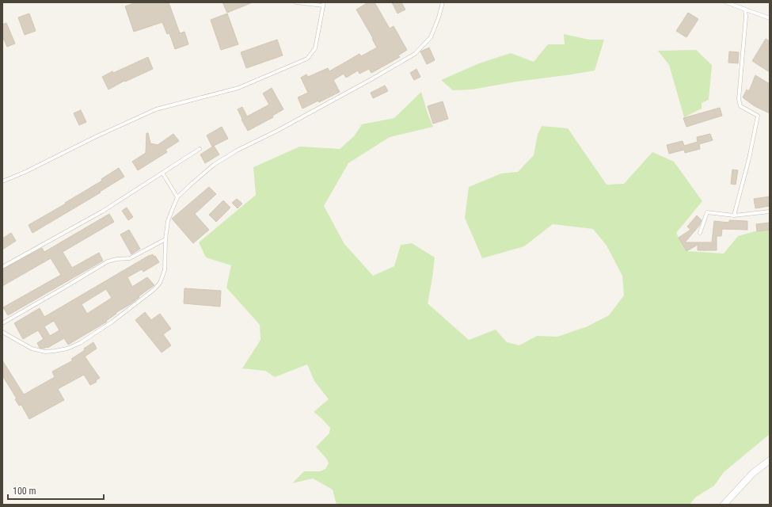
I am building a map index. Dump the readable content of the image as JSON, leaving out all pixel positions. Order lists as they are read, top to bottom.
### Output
{
  "scale_bar": "100 m"
}
